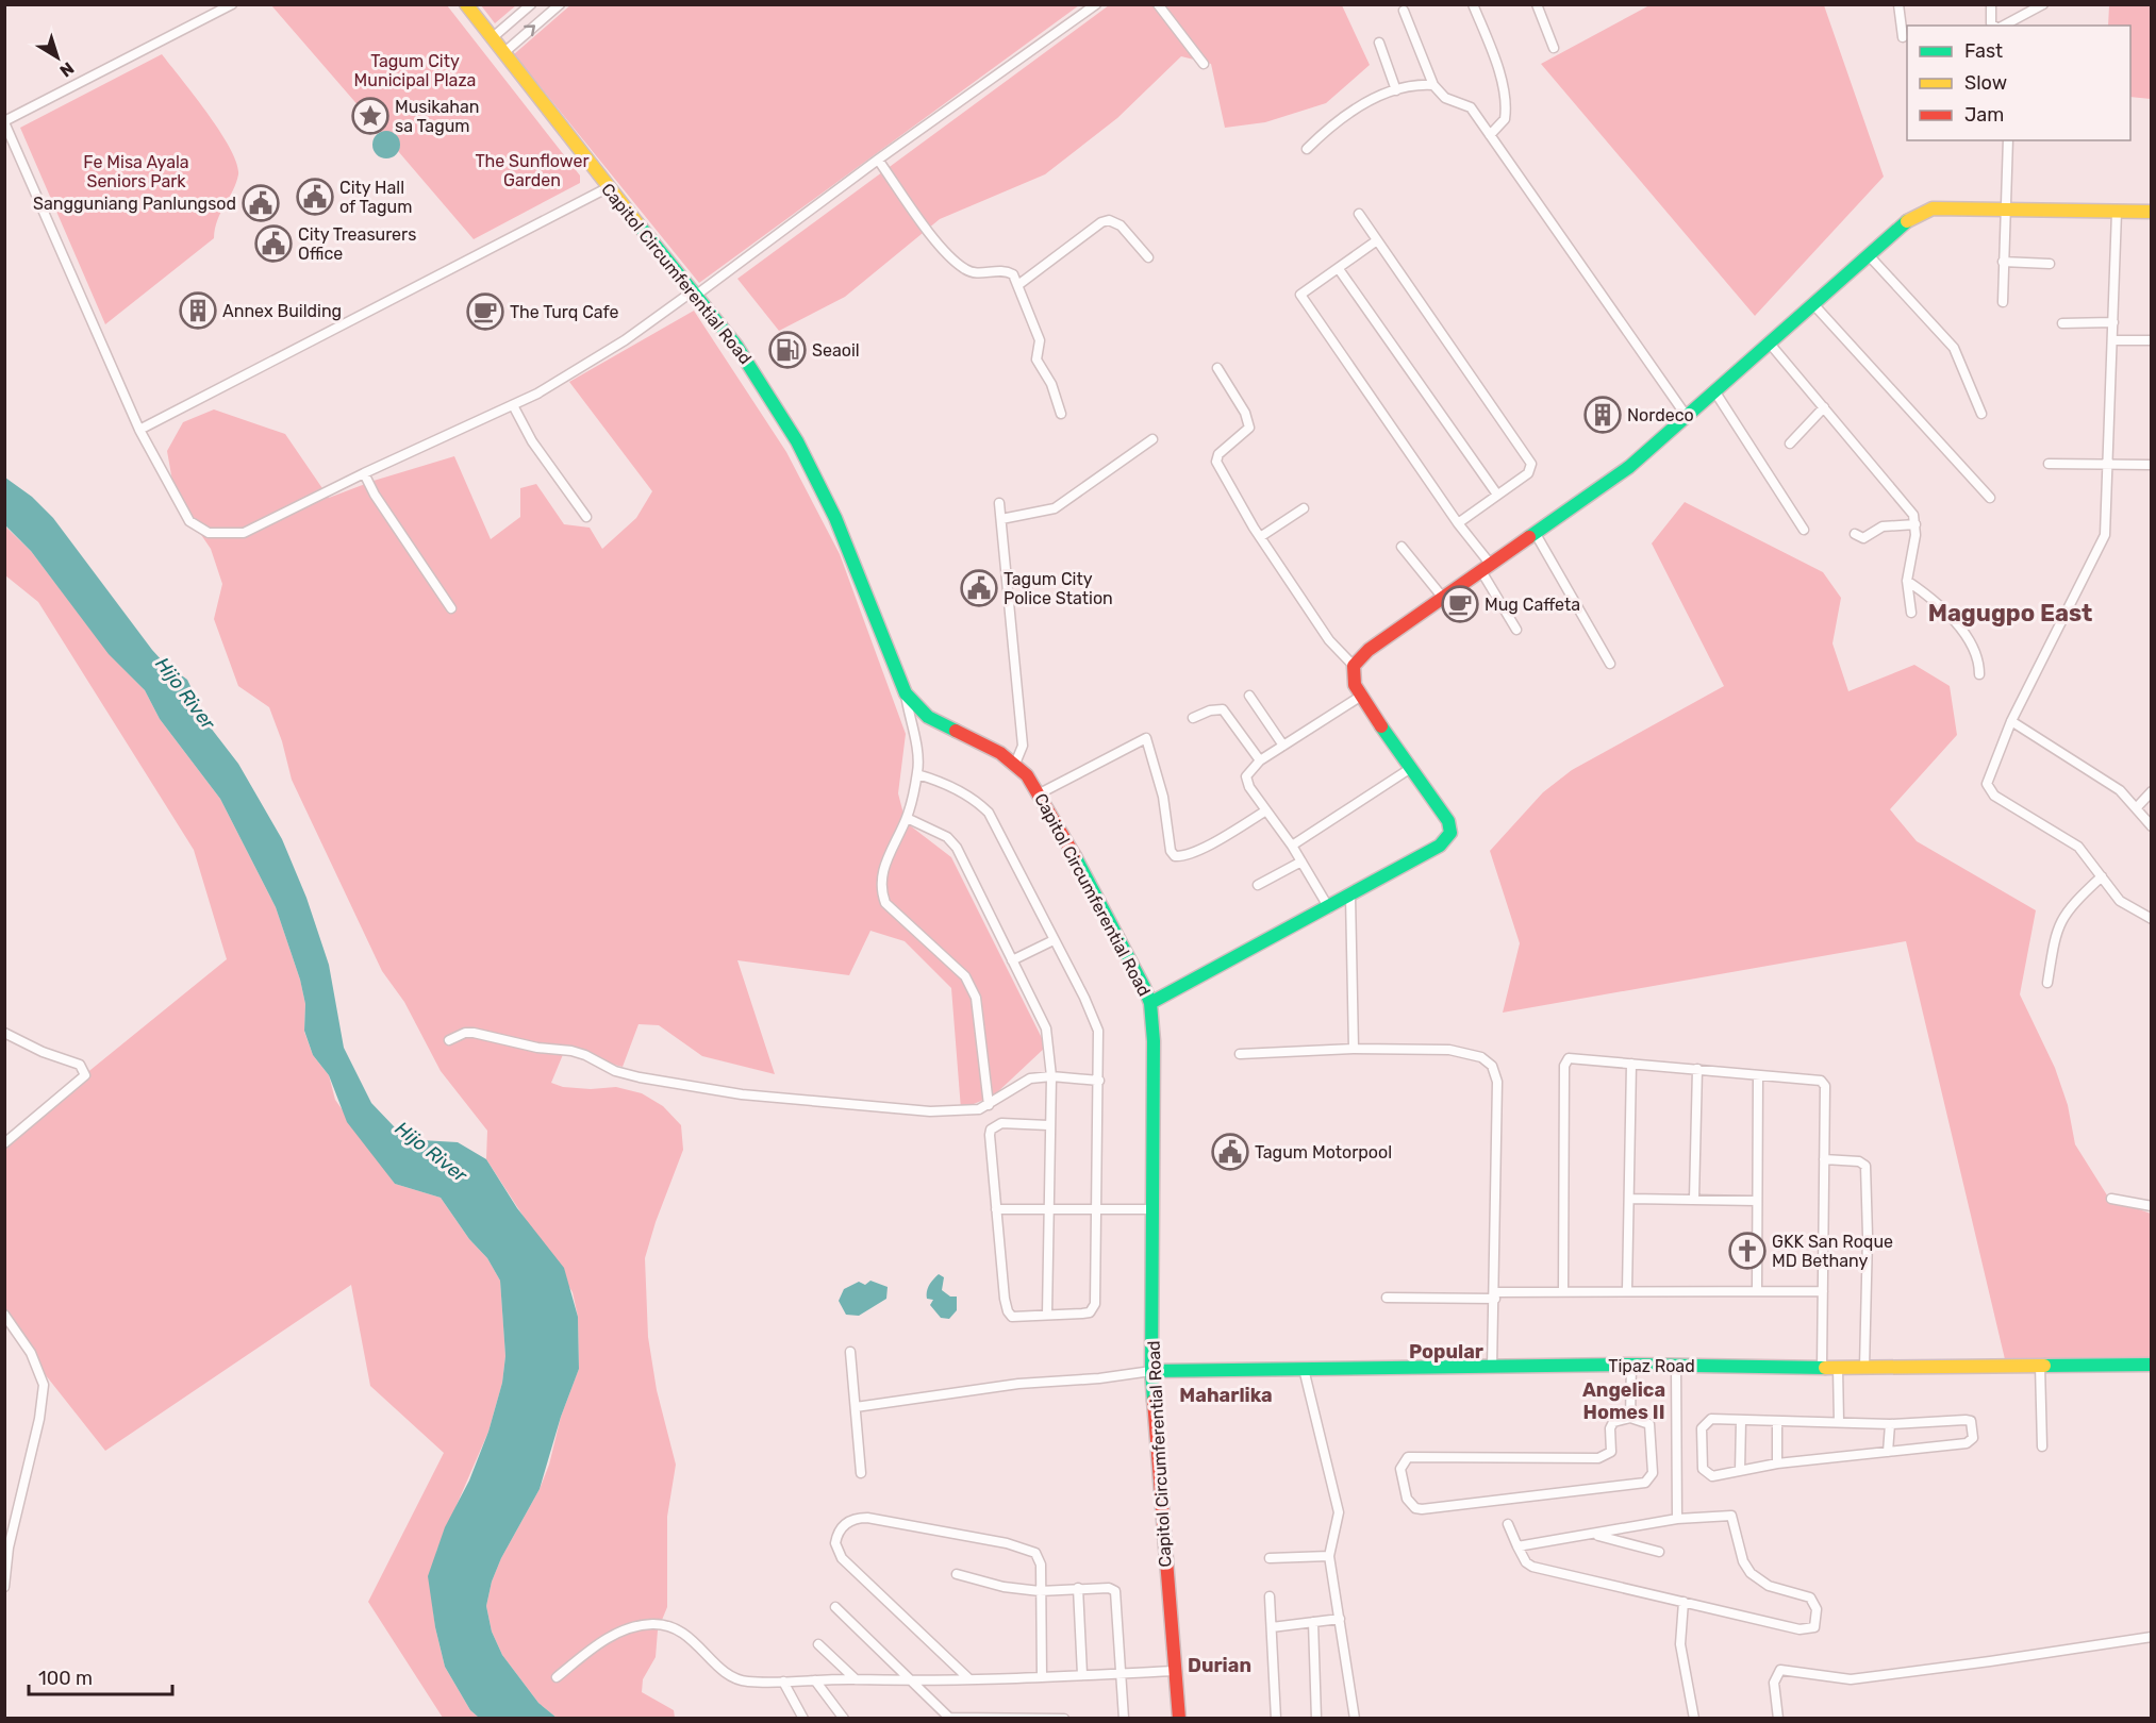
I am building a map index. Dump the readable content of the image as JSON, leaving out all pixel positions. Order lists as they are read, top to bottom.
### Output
{
  "streets": {
    "street": ["Capitol Circumferential Road", "Tipaz Road"]
  },
  "crossings": [
    ["Capitol Circumferential Road", "Tipaz Road"]
  ],
  "districts": [
    "Magugpo East",
    "Popular",
    "Angelica Homes II",
    "Maharlika",
    "Durian"
  ],
  "water": ["Hijo River"],
  "parks": ["Tagum City Municipal Plaza", "The Sunflower Garden", "Fe Misa Ayala Seniors Park"],
  "places": {
    "place": ["Musikahan sa Tagum"],
    "public building": [
      "City Hall of Tagum",
      "Sangguniang Panlungsod",
      "City Treasurers Office",
      "Tagum City Police Station",
      "Tagum Motorpool"
    ],
    "building": ["Annex Building", "Nordeco"],
    "cafe": ["The Turq Cafe", "Mug Caffeta"],
    "fuel station": ["Seaoil"],
    "church": ["GKK San Roque MD Bethany"]
  },
  "legend": ["Fast", "Slow", "Jam"],
  "scale_bar": "100 m",
  "north": "bottom right"
}
